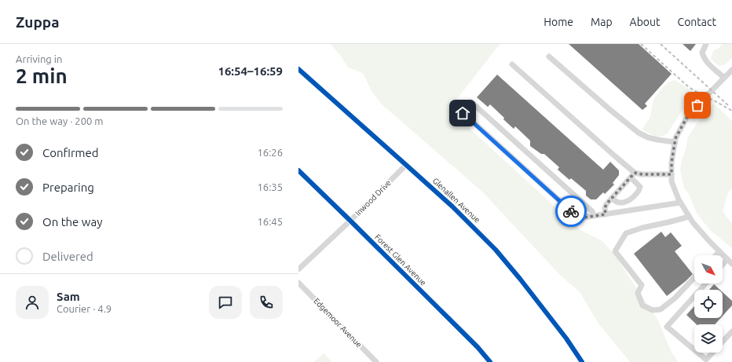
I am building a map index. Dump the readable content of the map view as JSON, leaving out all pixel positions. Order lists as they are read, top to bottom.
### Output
{
  "streets": {
    "street": [
      "Inwood Drive",
      "Glenallen Avenue",
      "Forest Glen Avenue",
      "Edgemoor Avenue"
    ]
  },
  "crossings": [
    ["Inwood Drive", "Glenallen Avenue"],
    ["Inwood Drive", "Forest Glen Avenue"]
  ],
  "north": "bottom right",
  "page": {
    "header": "Zuppa",
    "nav": [
      "Home",
      "Map",
      "About",
      "Contact"
    ],
    "heading": ["2 min", "Arriving in", "16:54–16:59"],
    "panel": ["Sam", "Courier · 4.9"],
    "bar": "On the way · 200 m",
    "list": [
      ["Confirmed", "16:26"],
      ["Preparing", "16:35"],
      ["On the way", "16:45"],
      "Delivered"
    ]
  }
}
